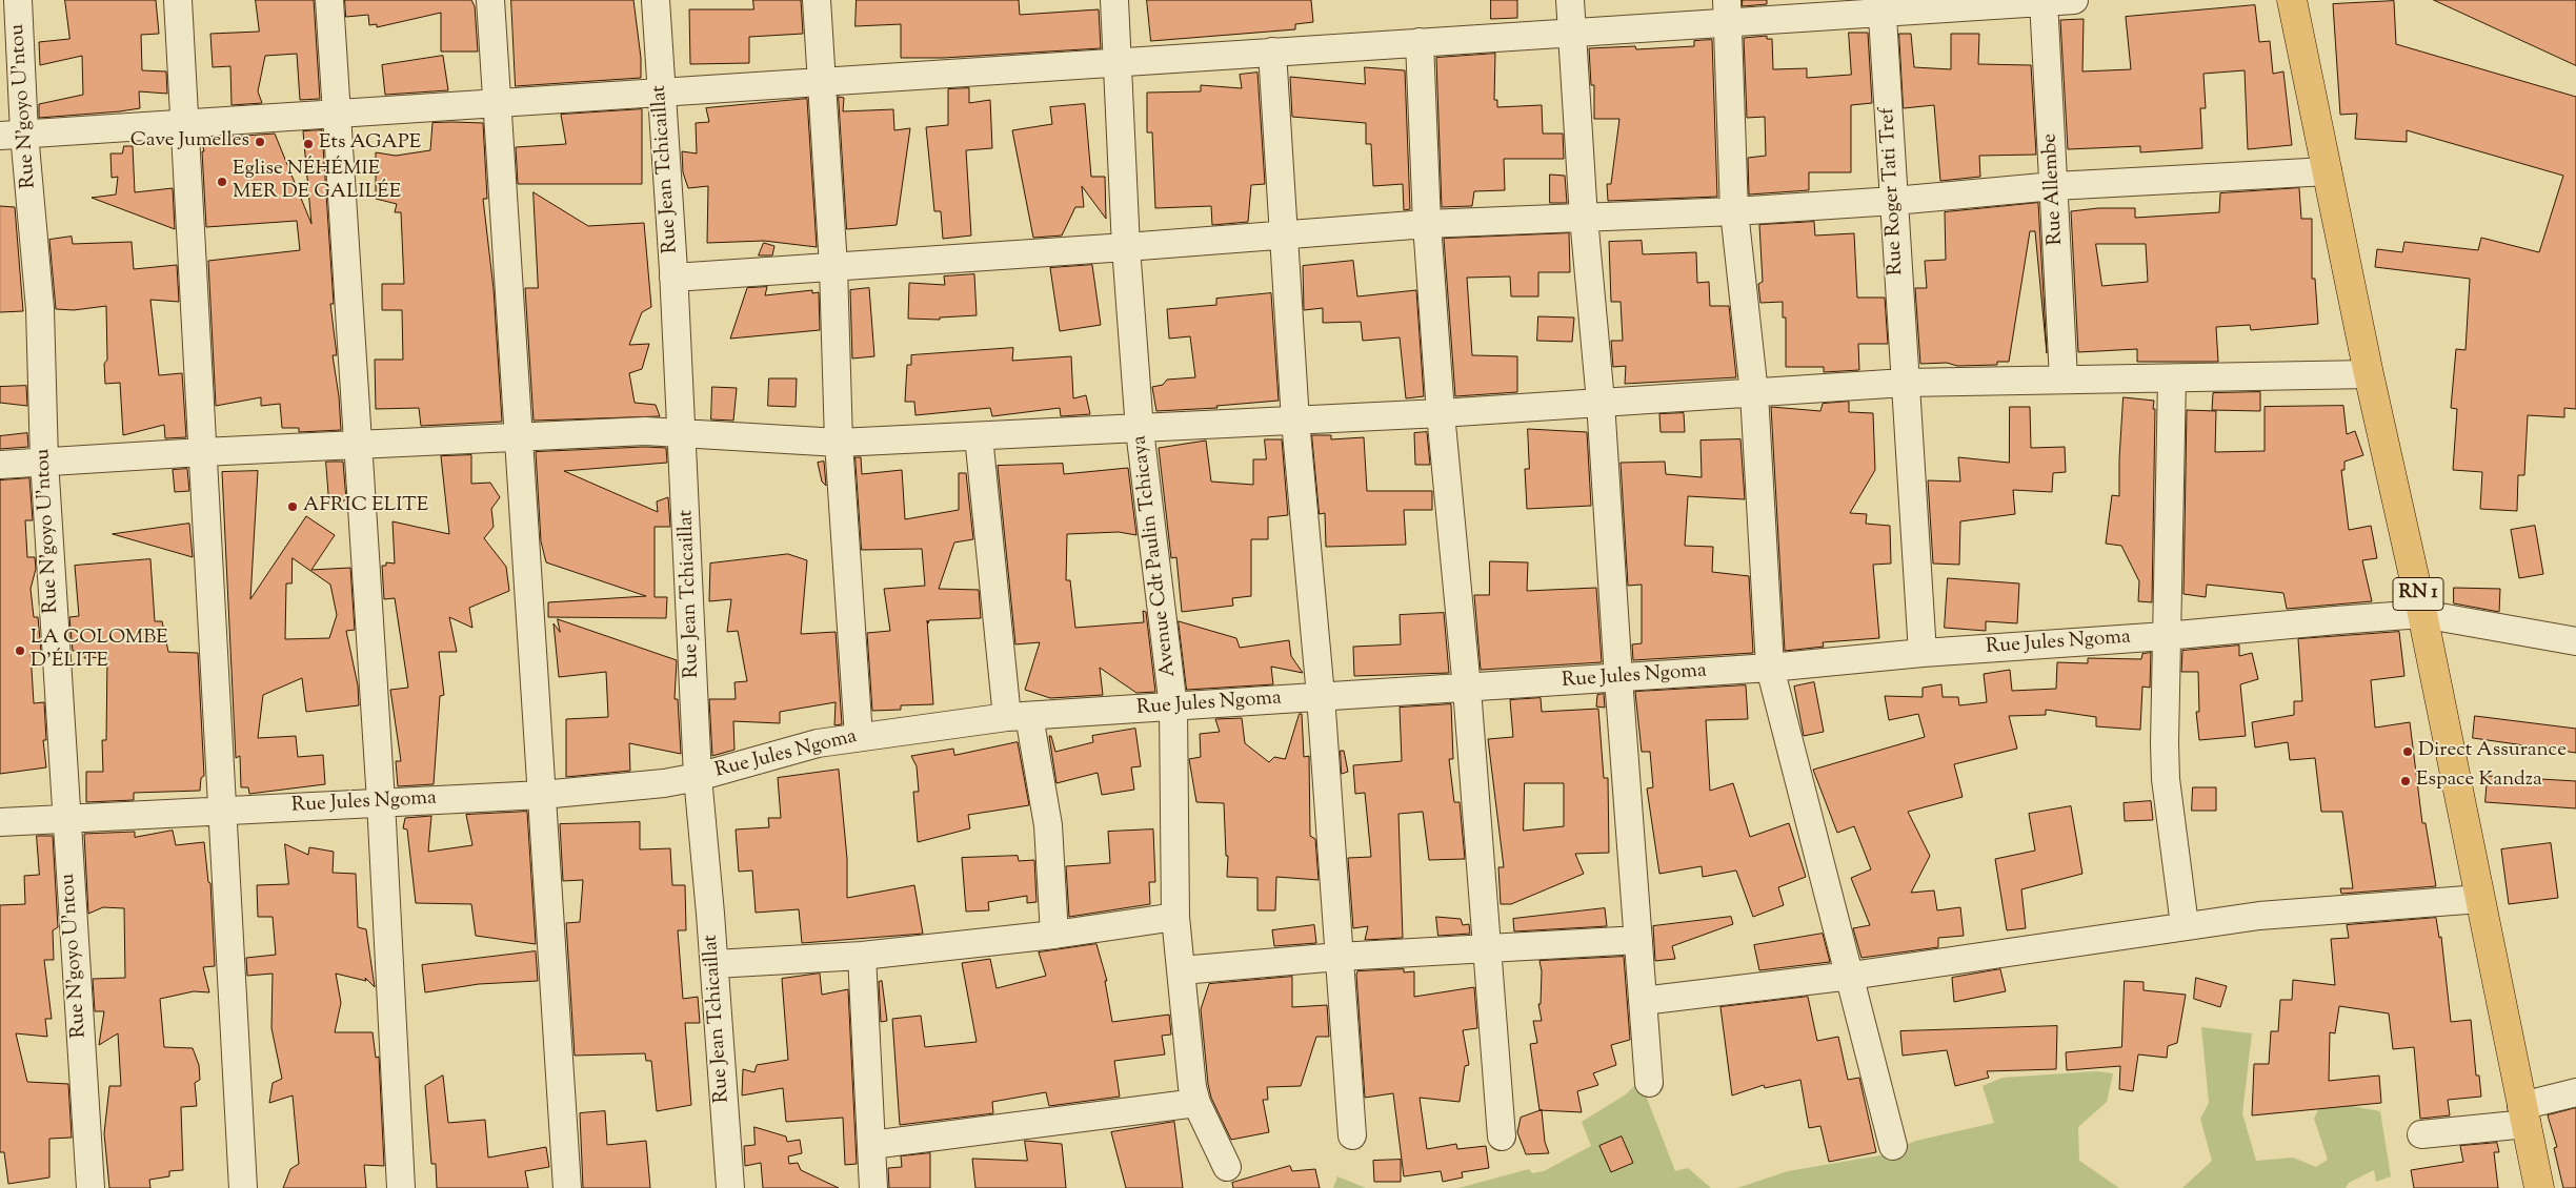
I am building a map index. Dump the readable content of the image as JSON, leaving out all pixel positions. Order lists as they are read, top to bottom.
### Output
{
  "streets": {
    "highway": ["RN 1"],
    "street": [
      "Rue N'goyo U'ntou",
      "Rue Jean Tchicaillat",
      "Rue Allembe",
      "Rue Roger Tati Tref",
      "Avenue Cdt Paulin Tchicaya",
      "Rue Jules Ngoma"
    ]
  },
  "crossings": [
    ["Rue N'goyo U'ntou", "Rue Jules Ngoma"],
    ["Rue Jean Tchicaillat", "Rue Jules Ngoma"],
    ["Rue Roger Tati Tref", "Rue Jules Ngoma"],
    ["Avenue Cdt Paulin Tchicaya", "Rue Jules Ngoma"],
    ["RN 1", "Rue Jules Ngoma"]
  ],
  "places": [
    "Cave Jumelles",
    "Ets AGAPE",
    "Eglise NÉHÉMIE MER DE GALILÉE",
    "AFRIC ELITE",
    "LA COLOMBE D'ÉLITE",
    "Direct Assurance",
    "Espace Kandza"
  ]
}
